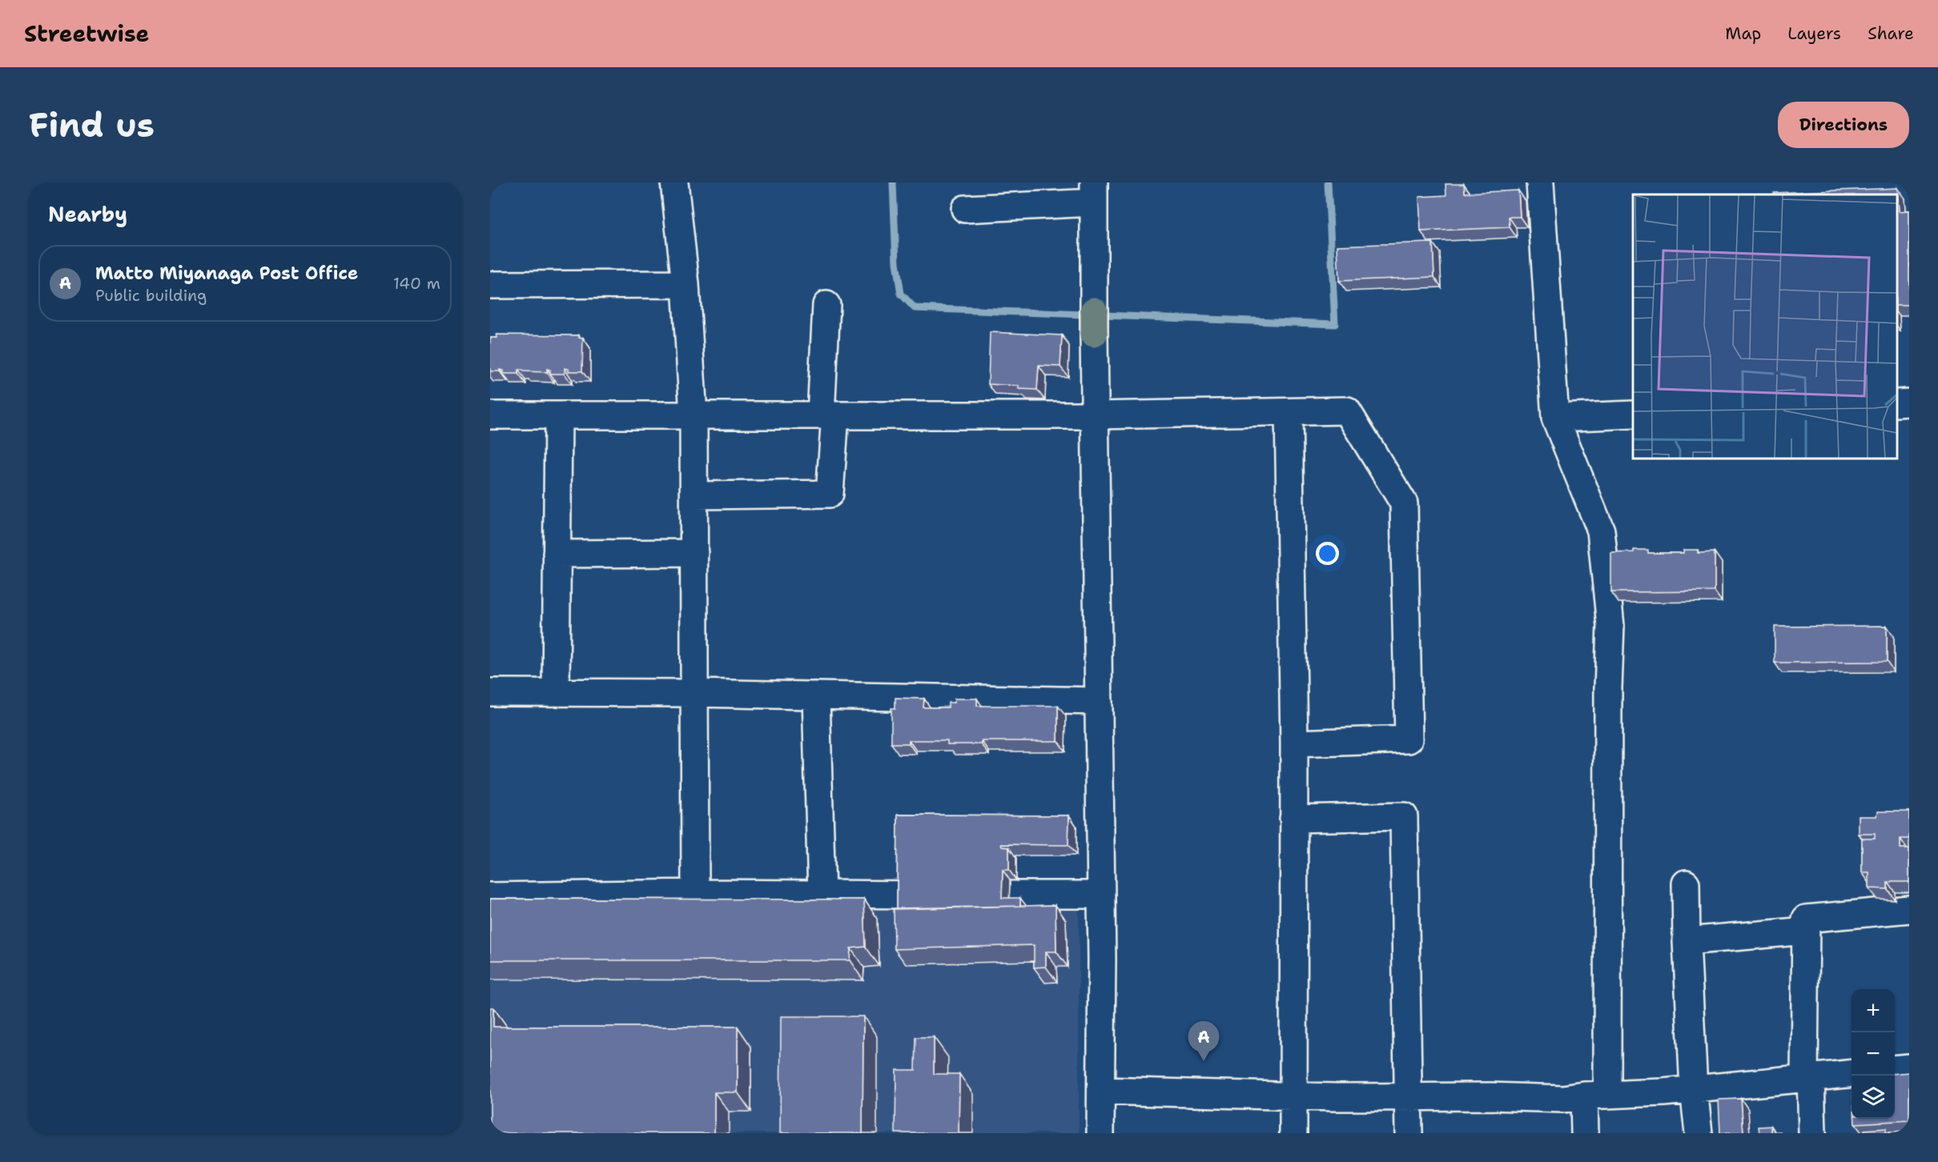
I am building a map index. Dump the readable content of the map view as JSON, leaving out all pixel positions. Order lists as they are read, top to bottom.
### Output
{
  "page": {
    "header": "Streetwise",
    "nav": ["Map", "Layers", "Share"],
    "buttons": "Directions",
    "title": "Find us",
    "heading": "Nearby",
    "list": [
      {
        "mark": "A",
        "name": "Matto Miyanaga Post Office",
        "note": "Public building",
        "value": "140 m"
      }
    ],
    "map_buttons": ["+", "−"],
    "pins": "A"
  }
}
